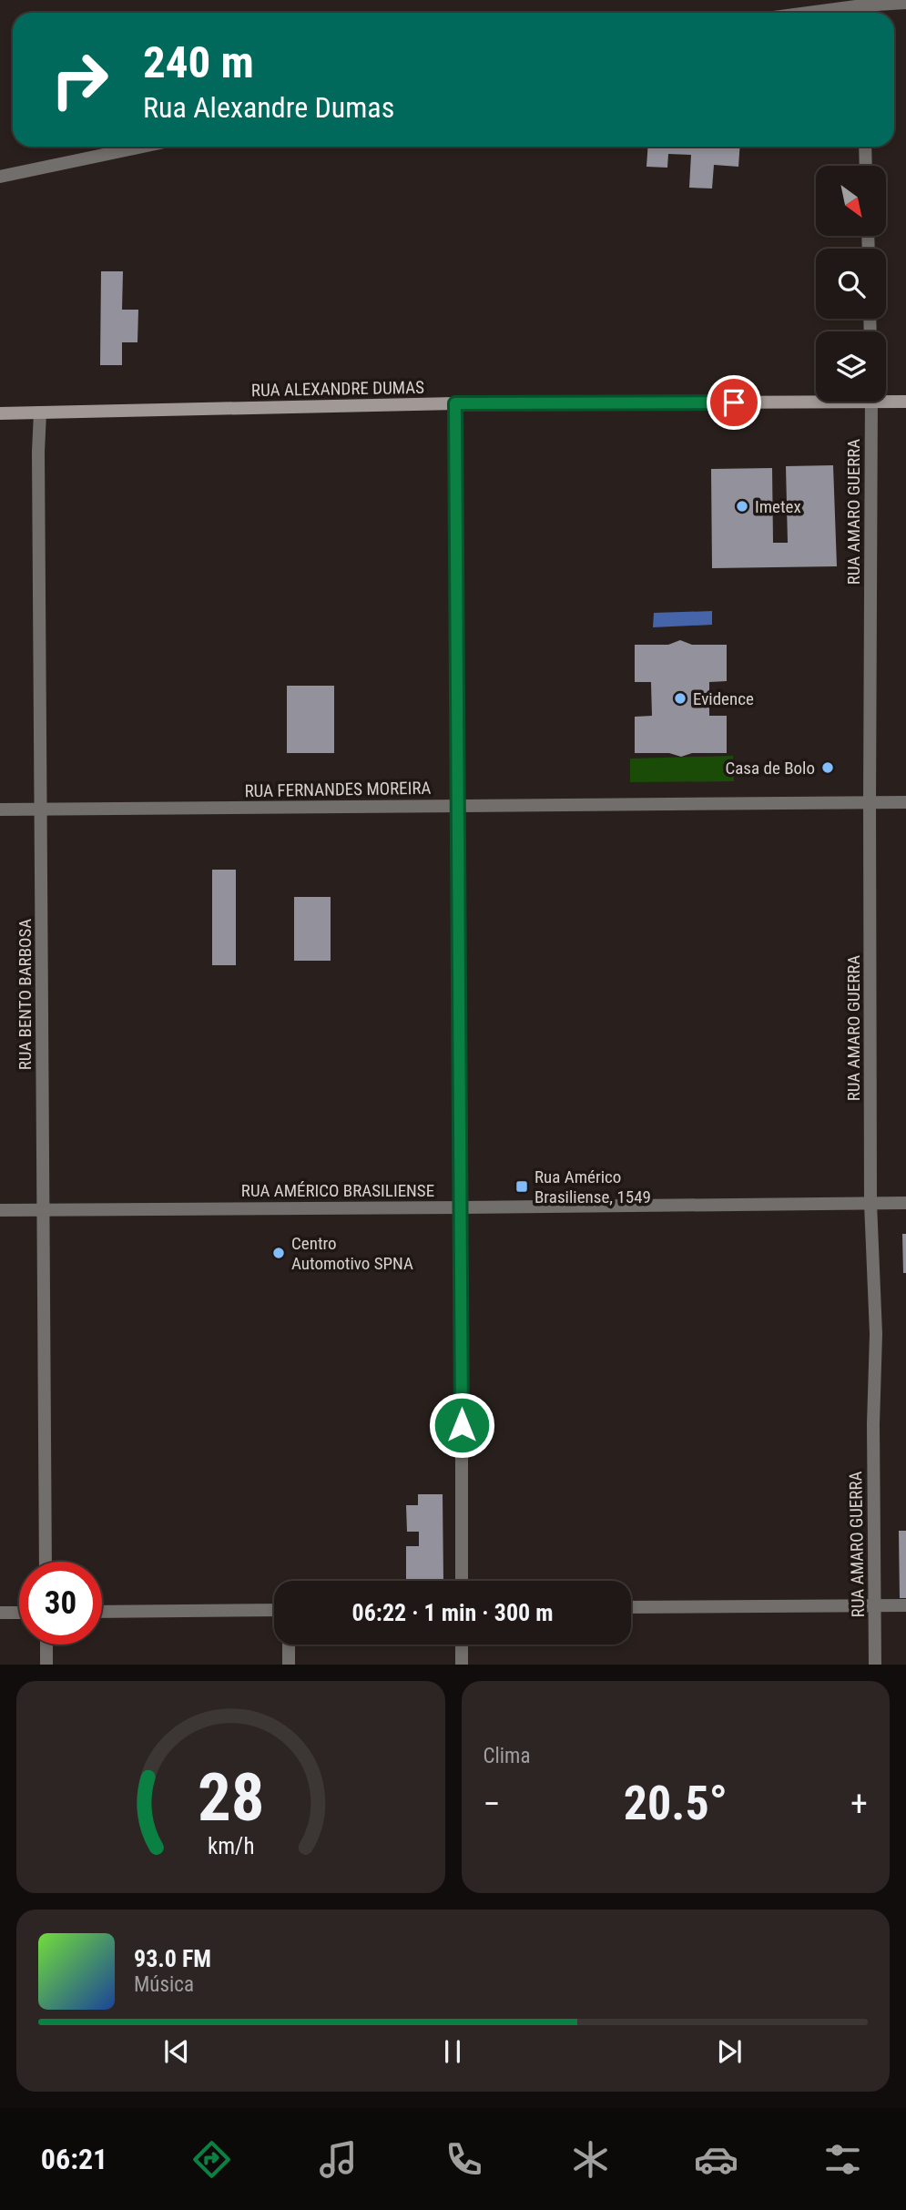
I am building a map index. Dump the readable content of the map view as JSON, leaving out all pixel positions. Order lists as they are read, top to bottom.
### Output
{
  "streets": {
    "street": [
      "RUA ALEXANDRE DUMAS",
      "RUA AMARO GUERRA",
      "RUA FERNANDES MOREIRA",
      "RUA BENTO BARBOSA",
      "RUA AMÉRICO BRASILIENSE"
    ]
  },
  "crossings": [
    ["RUA ALEXANDRE DUMAS", "RUA BENTO BARBOSA"],
    ["RUA AMARO GUERRA", "RUA FERNANDES MOREIRA"],
    ["RUA AMARO GUERRA", "RUA AMÉRICO BRASILIENSE"],
    ["RUA FERNANDES MOREIRA", "RUA BENTO BARBOSA"],
    ["RUA BENTO BARBOSA", "RUA AMÉRICO BRASILIENSE"]
  ],
  "places": {
    "other": [
      "Imetex",
      "Evidence",
      "Casa de Bolo",
      "Centro Automotivo SPNA"
    ],
    "transit": ["Rua Américo Brasiliense, 1549"]
  },
  "north": "bottom right",
  "page": {
    "turn": ["240 m", "Rua Alexandre Dumas"],
    "limit": "30",
    "trip": "06:22 · 1 min · 300 m",
    "tile": "Clima",
    "heat": ["−", "20.5°", "+"],
    "song": ["93.0 FM", "Música"],
    "tabs": "06:21",
    "gauge": ["28", "km/h"]
  }
}
